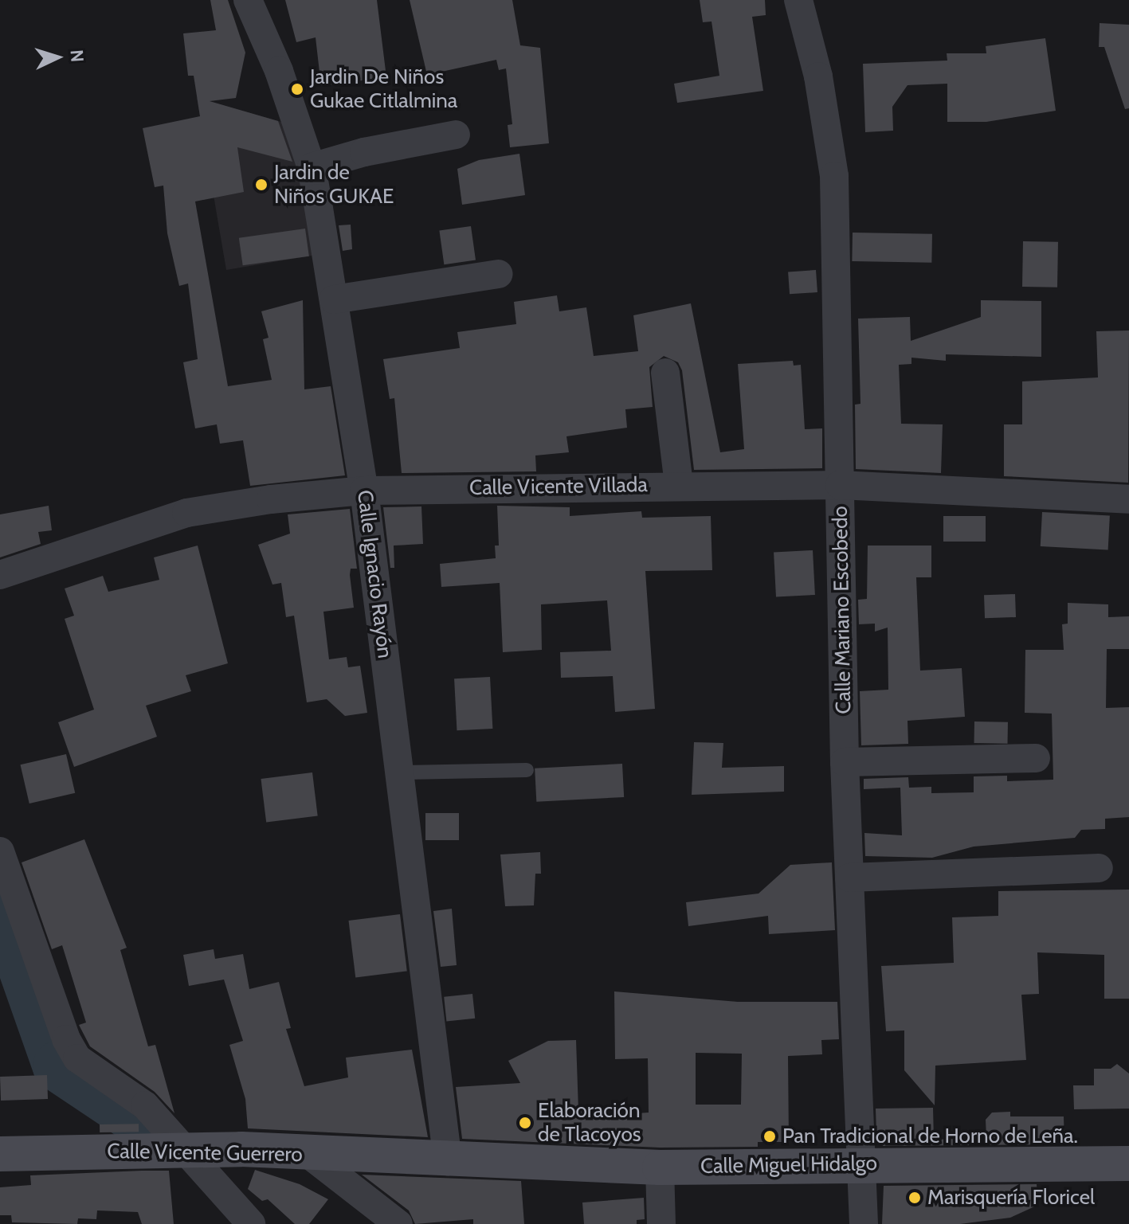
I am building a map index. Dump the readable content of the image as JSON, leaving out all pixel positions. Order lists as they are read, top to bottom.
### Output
{
  "streets": {
    "main road": ["Calle Vicente Guerrero", "Calle Miguel Hidalgo"],
    "street": ["Calle Vicente Villada", "Calle Ignacio Rayón", "Calle Mariano Escobedo"]
  },
  "crossings": [
    ["Calle Vicente Villada", "Calle Ignacio Rayón"],
    ["Calle Vicente Villada", "Calle Mariano Escobedo"],
    ["Calle Ignacio Rayón", "Calle Vicente Guerrero"],
    ["Calle Ignacio Rayón", "Calle Miguel Hidalgo"],
    ["Calle Mariano Escobedo", "Calle Miguel Hidalgo"],
    ["Calle Vicente Guerrero", "Calle Miguel Hidalgo"]
  ],
  "places": [
    "Jardin De Niños Gukae Citlalmina",
    "Jardin de Niños GUKAE",
    "Elaboración de Tlacoyos",
    "Pan Tradicional de Horno de Leña.",
    "Marisquería Floricel"
  ],
  "north": "right"
}
